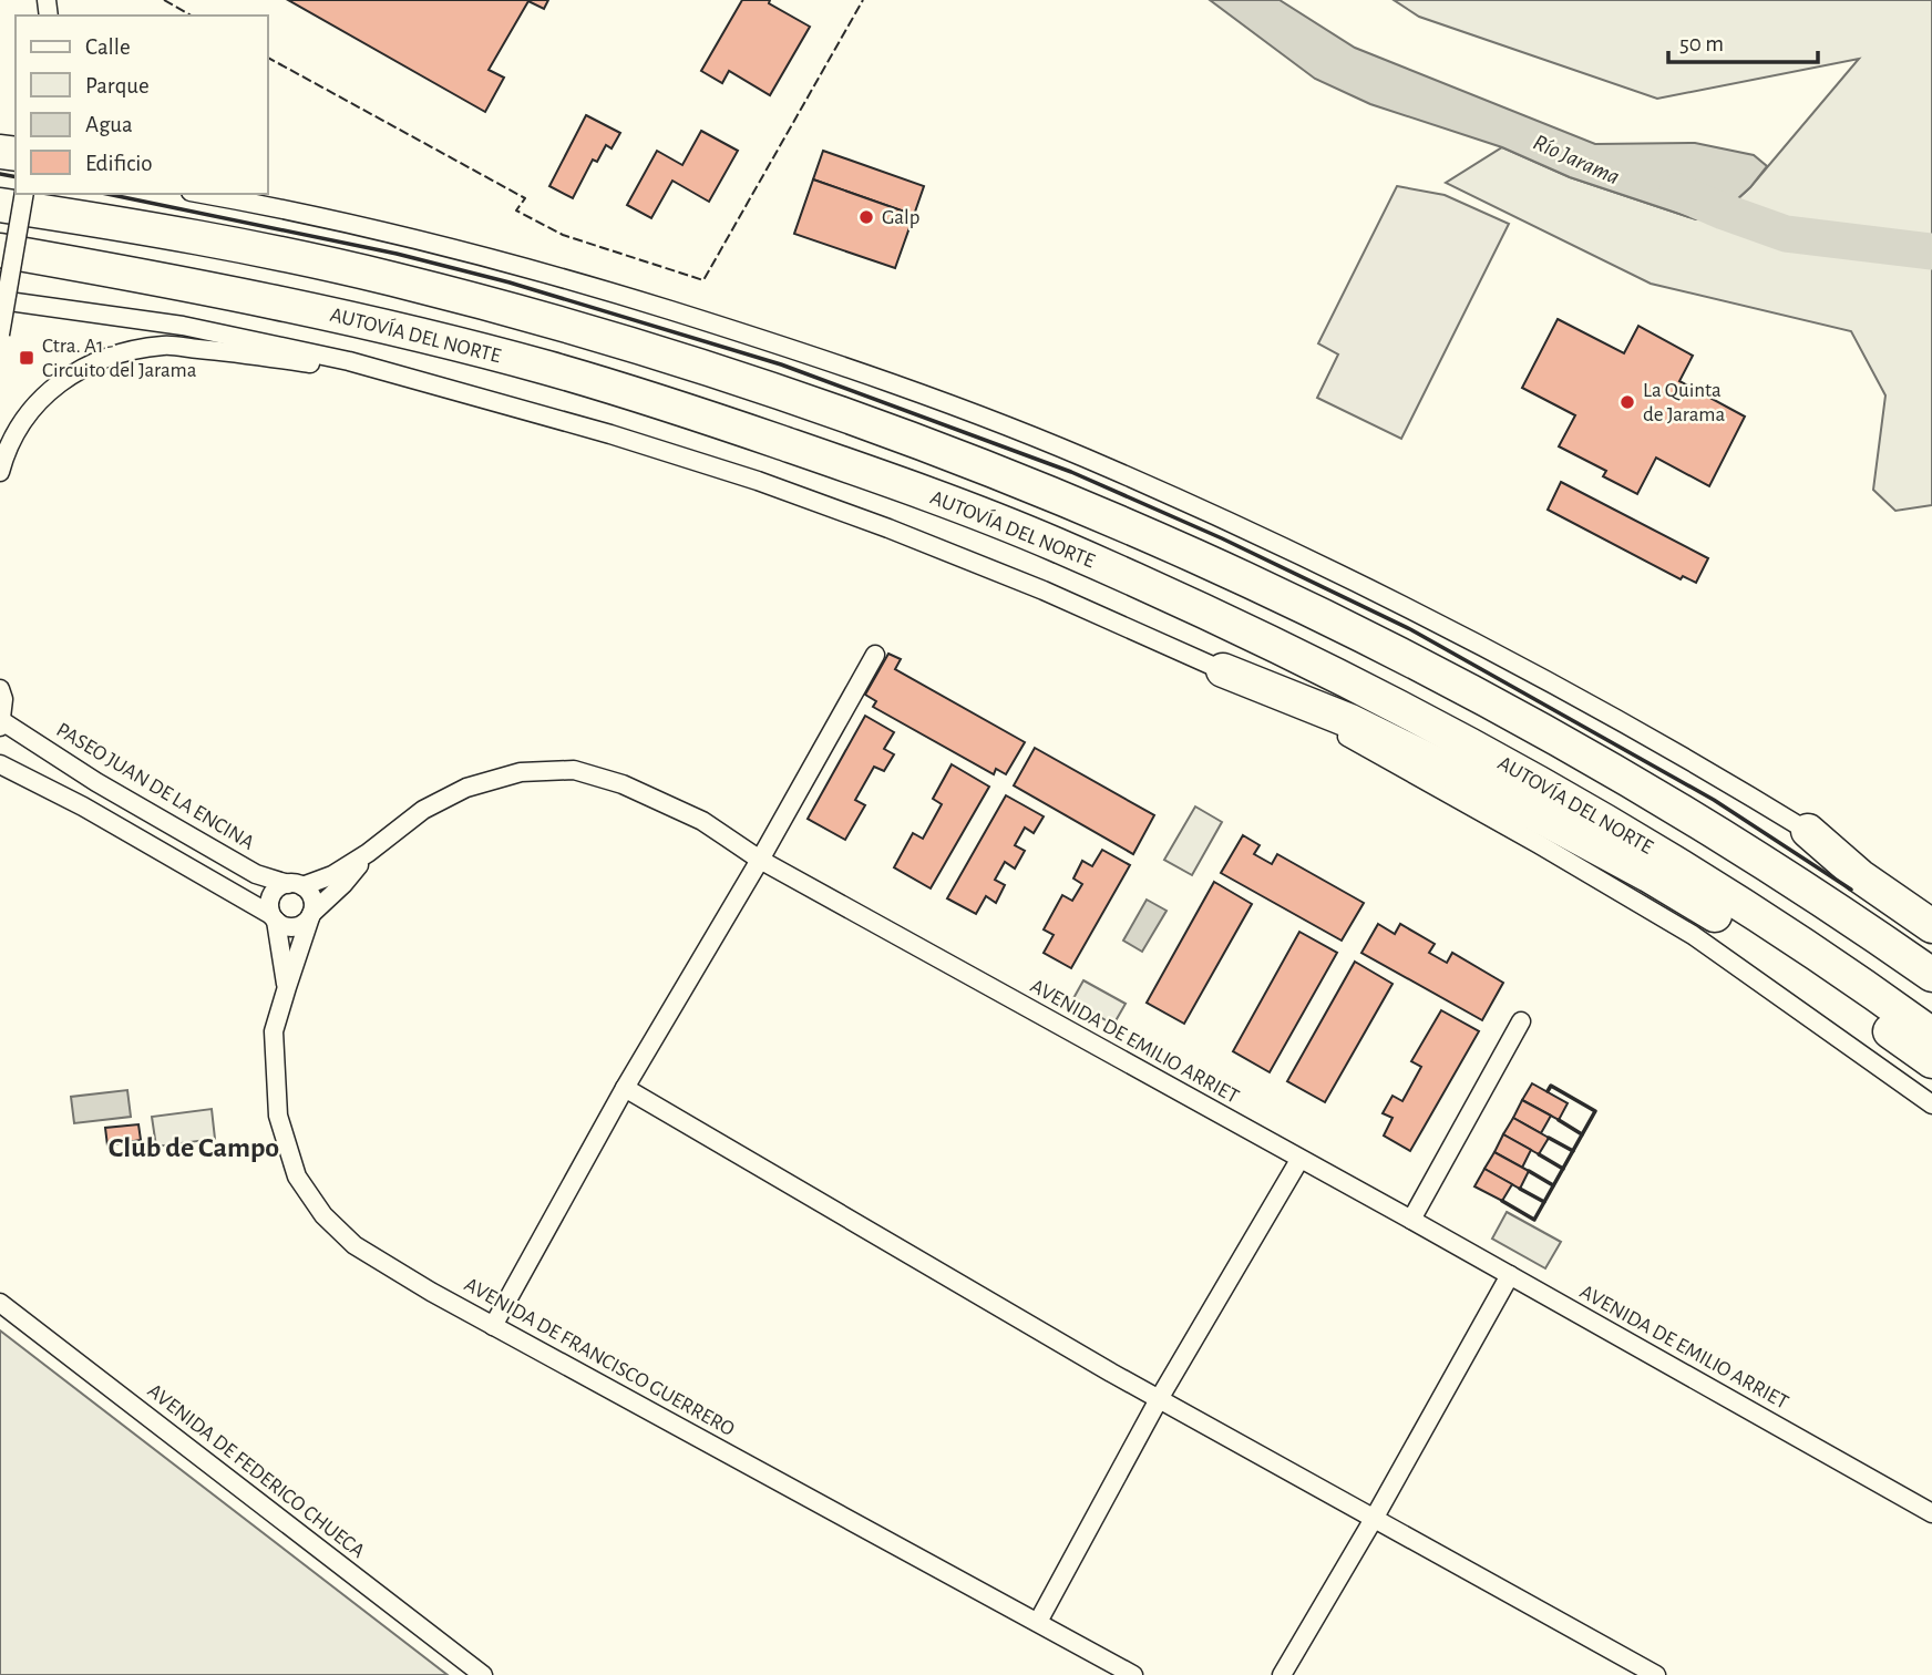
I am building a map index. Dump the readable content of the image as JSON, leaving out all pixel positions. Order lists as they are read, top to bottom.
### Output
{
  "streets": {
    "highway": ["AUTOVÍA DEL NORTE"],
    "street": [
      "PASEO JUAN DE LA ENCINA",
      "AVENIDA DE EMILIO ARRIET",
      "AVENIDA DE FRANCISCO GUERRERO",
      "AVENIDA DE FEDERICO CHUECA"
    ]
  },
  "crossings": [
    ["PASEO JUAN DE LA ENCINA", "AVENIDA DE EMILIO ARRIET"],
    ["PASEO JUAN DE LA ENCINA", "AVENIDA DE FRANCISCO GUERRERO"],
    ["AVENIDA DE EMILIO ARRIET", "AVENIDA DE FRANCISCO GUERRERO"]
  ],
  "districts": ["Club de Campo"],
  "water": ["Río Jarama"],
  "places": {
    "other": ["Galp", "La Quinta de Jarama"],
    "transit": ["Ctra. A1 - Circuito del Jarama"]
  },
  "legend": [
    "Calle",
    "Parque",
    "Agua",
    "Edificio"
  ],
  "scale_bar": "50 m"
}
